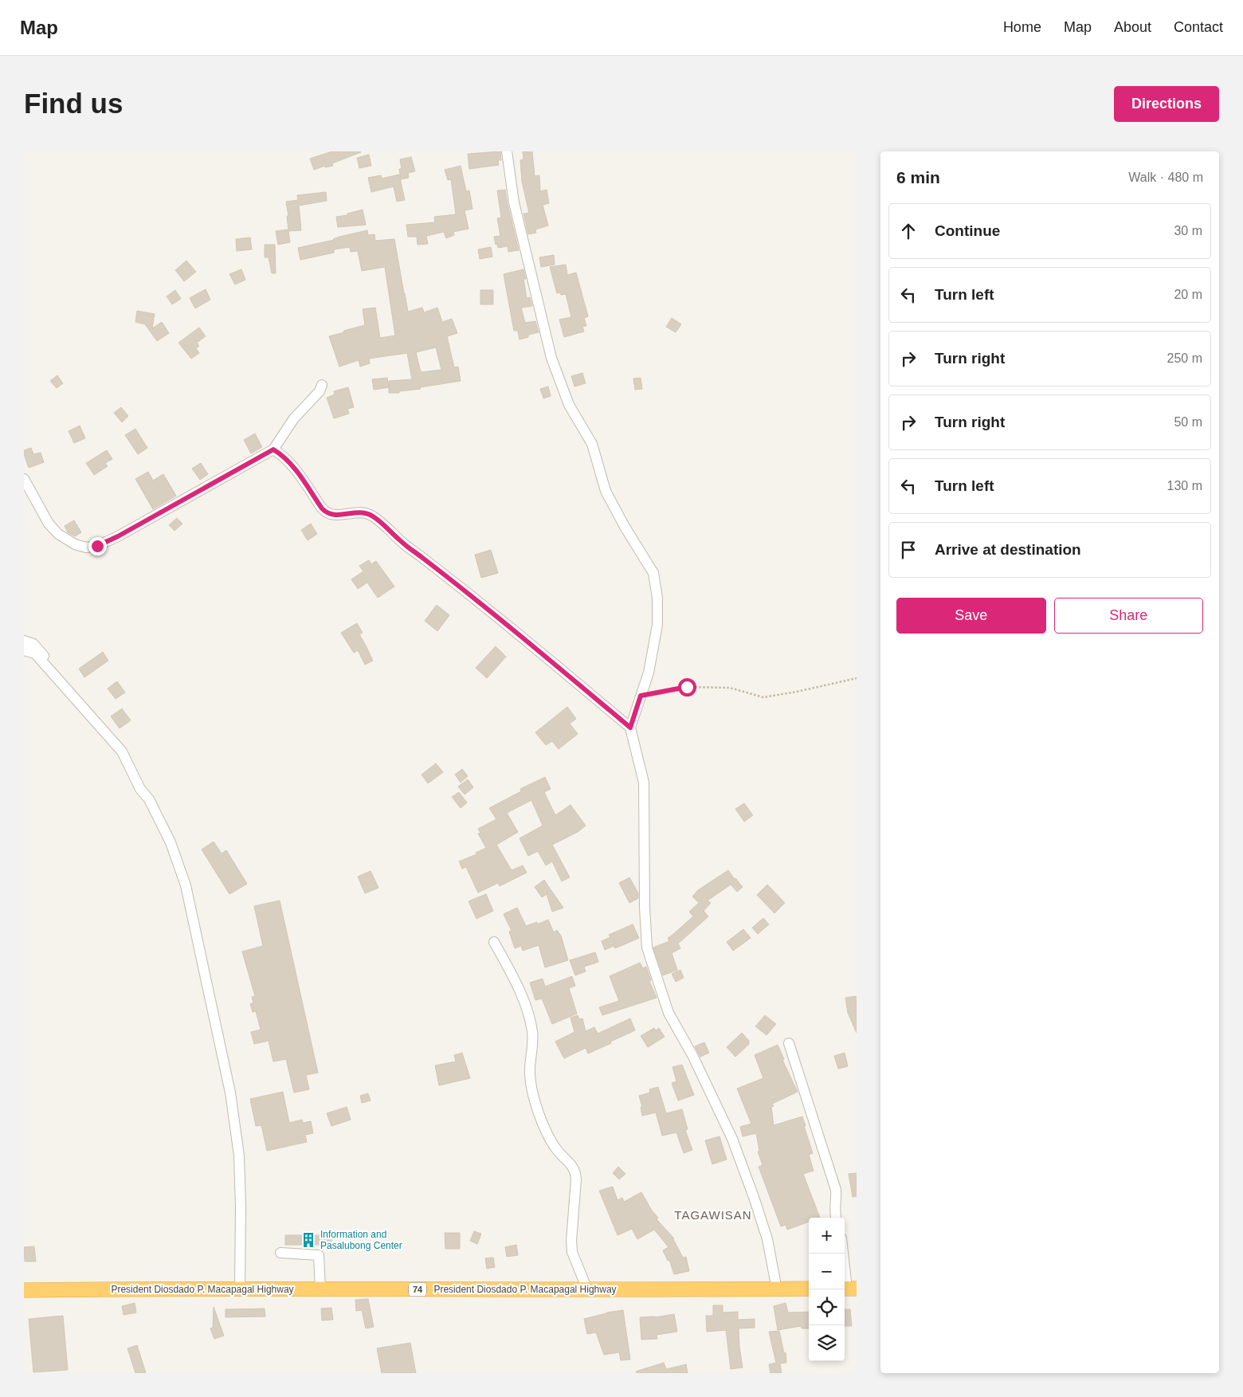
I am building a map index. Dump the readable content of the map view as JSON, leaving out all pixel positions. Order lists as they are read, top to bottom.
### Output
{
  "streets": {
    "highway": ["President Diosdado P. Macapagal Highway", "74"]
  },
  "districts": ["TAGAWISAN"],
  "places": {
    "building": ["Information and Pasalubong Center"]
  },
  "page": {
    "header": "Map",
    "nav": [
      "Home",
      "Map",
      "About",
      "Contact"
    ],
    "buttons": [
      "Directions",
      ["Save", "Share"]
    ],
    "title": "Find us",
    "heading": ["6 min", "Walk · 480 m"],
    "list": [
      ["Continue", "30 m"],
      ["Turn left", "20 m"],
      ["Turn right", "250 m"],
      ["Turn right", "50 m"],
      ["Turn left", "130 m"],
      "Arrive at destination"
    ],
    "map_buttons": ["+", "−"]
  }
}
